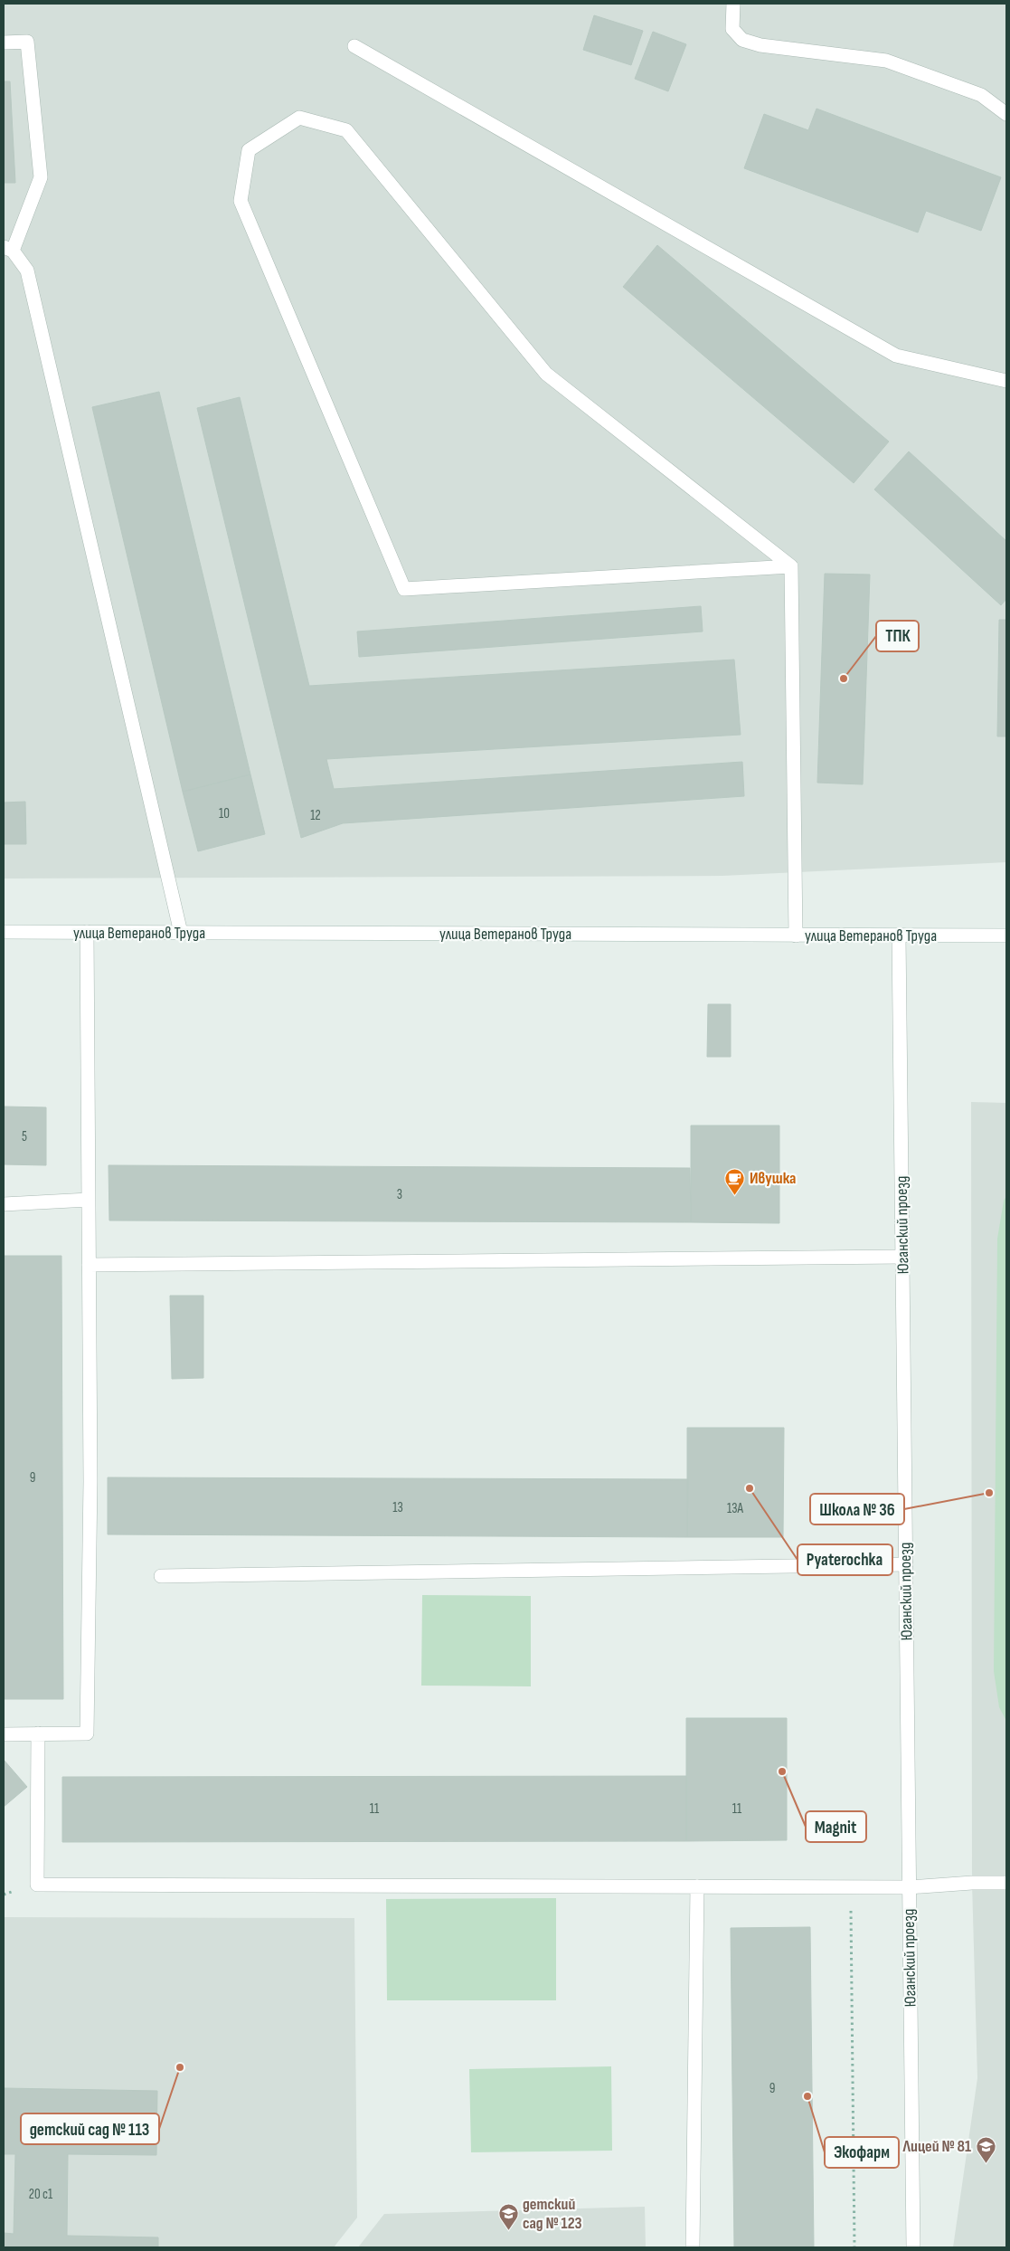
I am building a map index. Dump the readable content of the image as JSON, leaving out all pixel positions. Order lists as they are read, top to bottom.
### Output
{
  "streets": {
    "street": ["улица Ветеранов Труда", "Юганский проезд"]
  },
  "crossings": [
    ["улица Ветеранов Труда", "Юганский проезд"]
  ],
  "places": {
    "other": [
      "ТПК",
      "Pyaterochka",
      "Школа № 36",
      "Magnit",
      "детский сад № 113",
      "Экофарм"
    ],
    "cafe": ["Ивушка"],
    "school or university": ["Лицей № 81", "детский сад № 123"]
  },
  "house_numbers": [
    "10",
    "12",
    "5",
    "3",
    "9",
    "13",
    "13А",
    "11",
    "11",
    "9",
    "20 с1"
  ]
}
